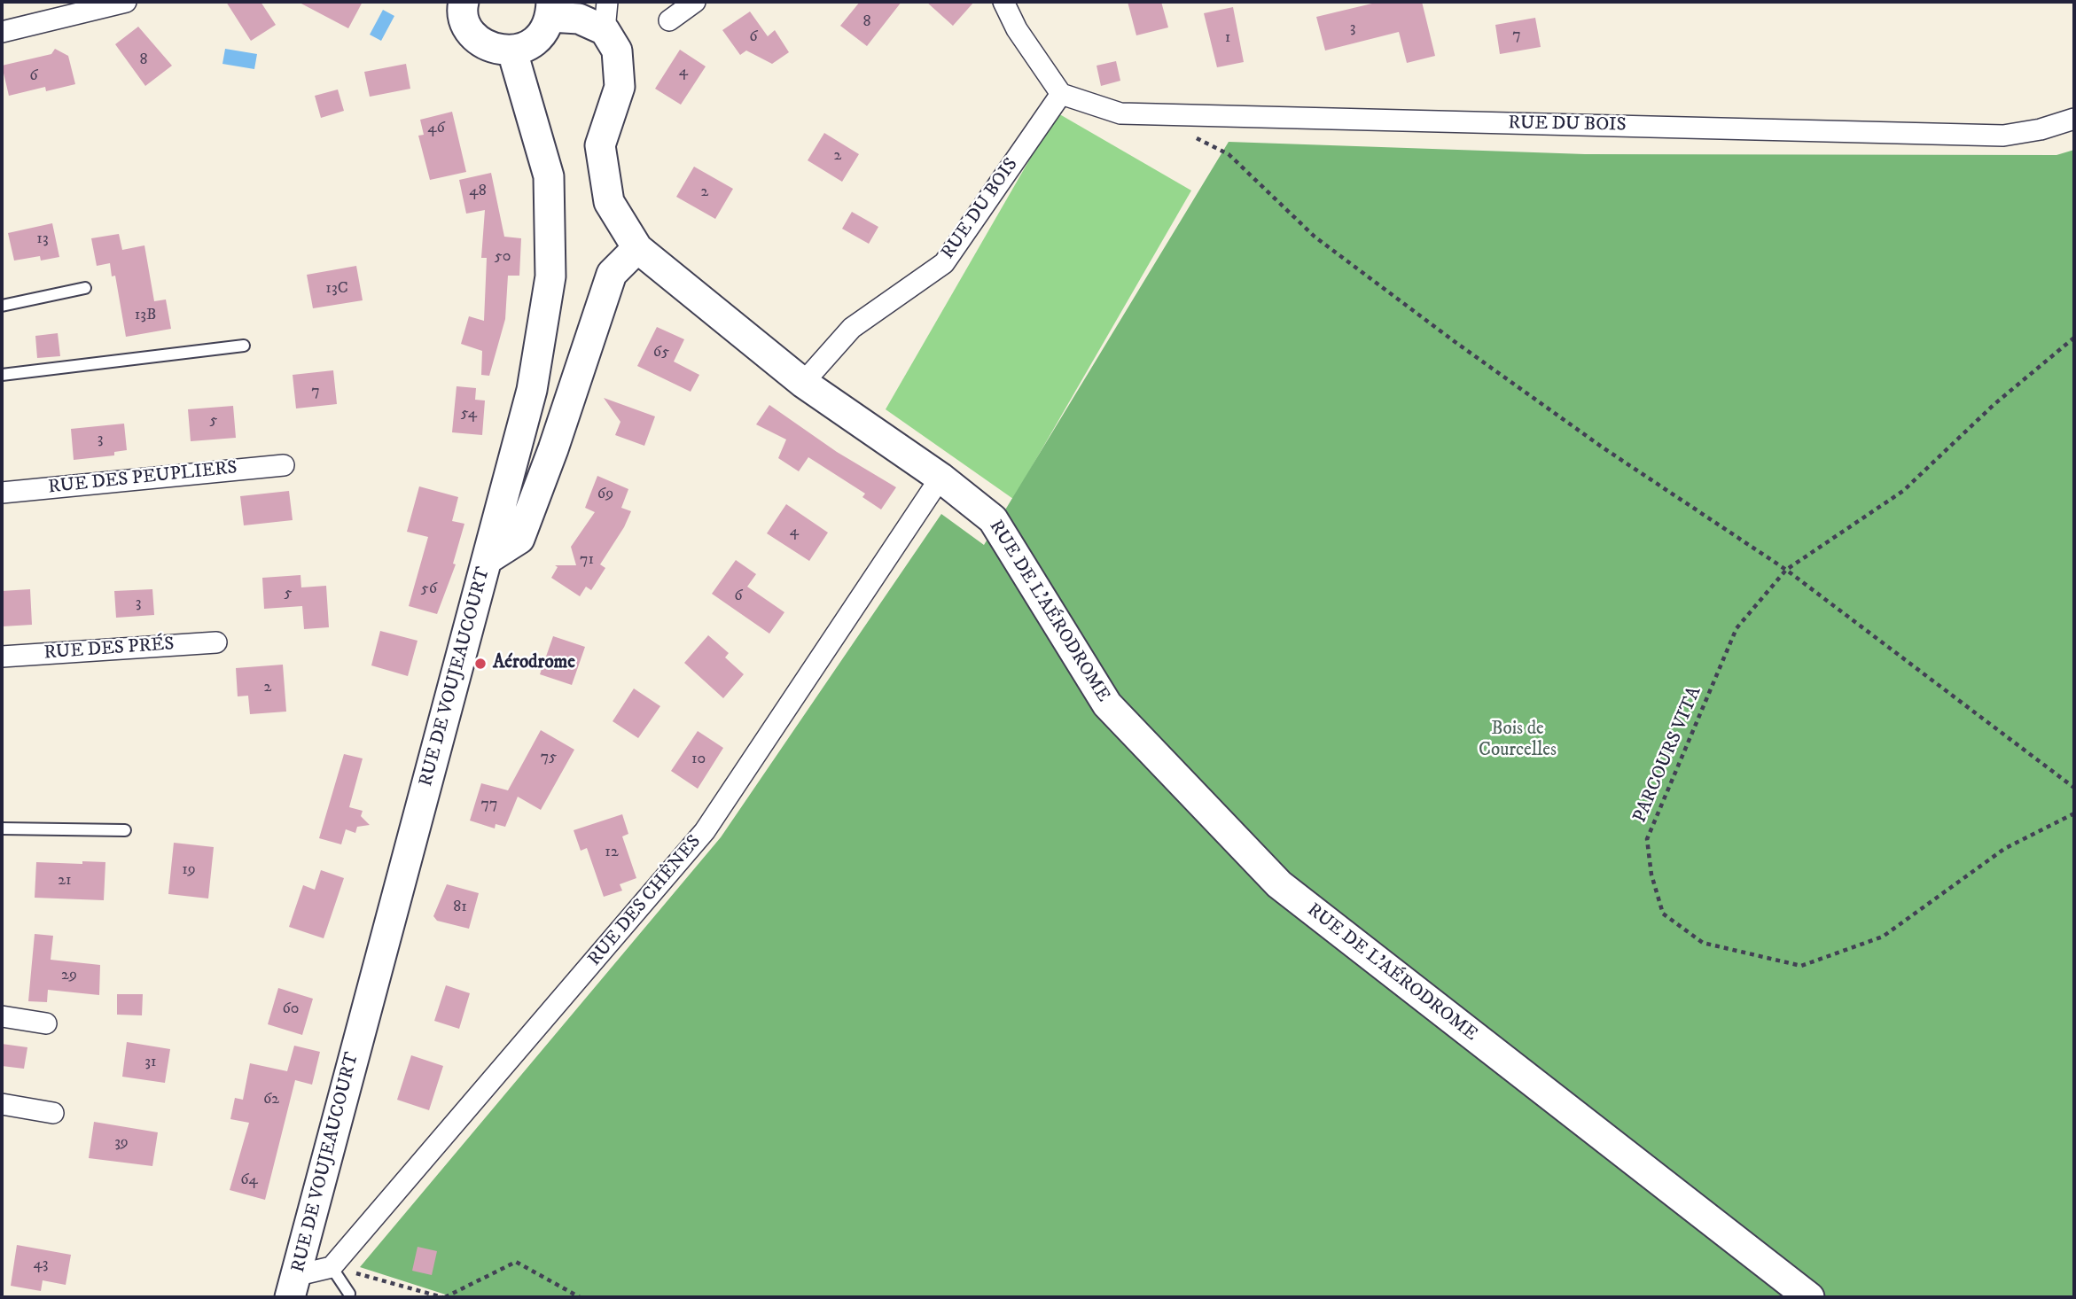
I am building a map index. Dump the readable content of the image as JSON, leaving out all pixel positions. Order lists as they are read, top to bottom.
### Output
{
  "streets": {
    "street": [
      "RUE DU BOIS",
      "RUE DES PEUPLIERS",
      "RUE DE L'AÉRODROME",
      "RUE DES PRÉS",
      "RUE DE VOUJEAUCOURT",
      "RUE DES CHÊNES"
    ],
    "path": ["PARCOURS VITA"]
  },
  "crossings": [
    ["RUE DU BOIS", "RUE DE L'AÉRODROME"],
    ["RUE DE L'AÉRODROME", "RUE DES CHÊNES"]
  ],
  "parks": ["Bois de Courcelles"],
  "places": ["Aérodrome"],
  "house_numbers": [
    "8",
    "3",
    "7",
    "6",
    "1",
    "8",
    "4",
    "6",
    "46",
    "2",
    "48",
    "2",
    "13",
    "50",
    "13C",
    "13B",
    "65",
    "7",
    "54",
    "5",
    "3",
    "69",
    "4",
    "71",
    "56",
    "5",
    "6",
    "3",
    "2",
    "75",
    "10",
    "77",
    "12",
    "19",
    "21",
    "81",
    "29",
    "60",
    "31",
    "62",
    "39",
    "64",
    "43"
  ]
}
